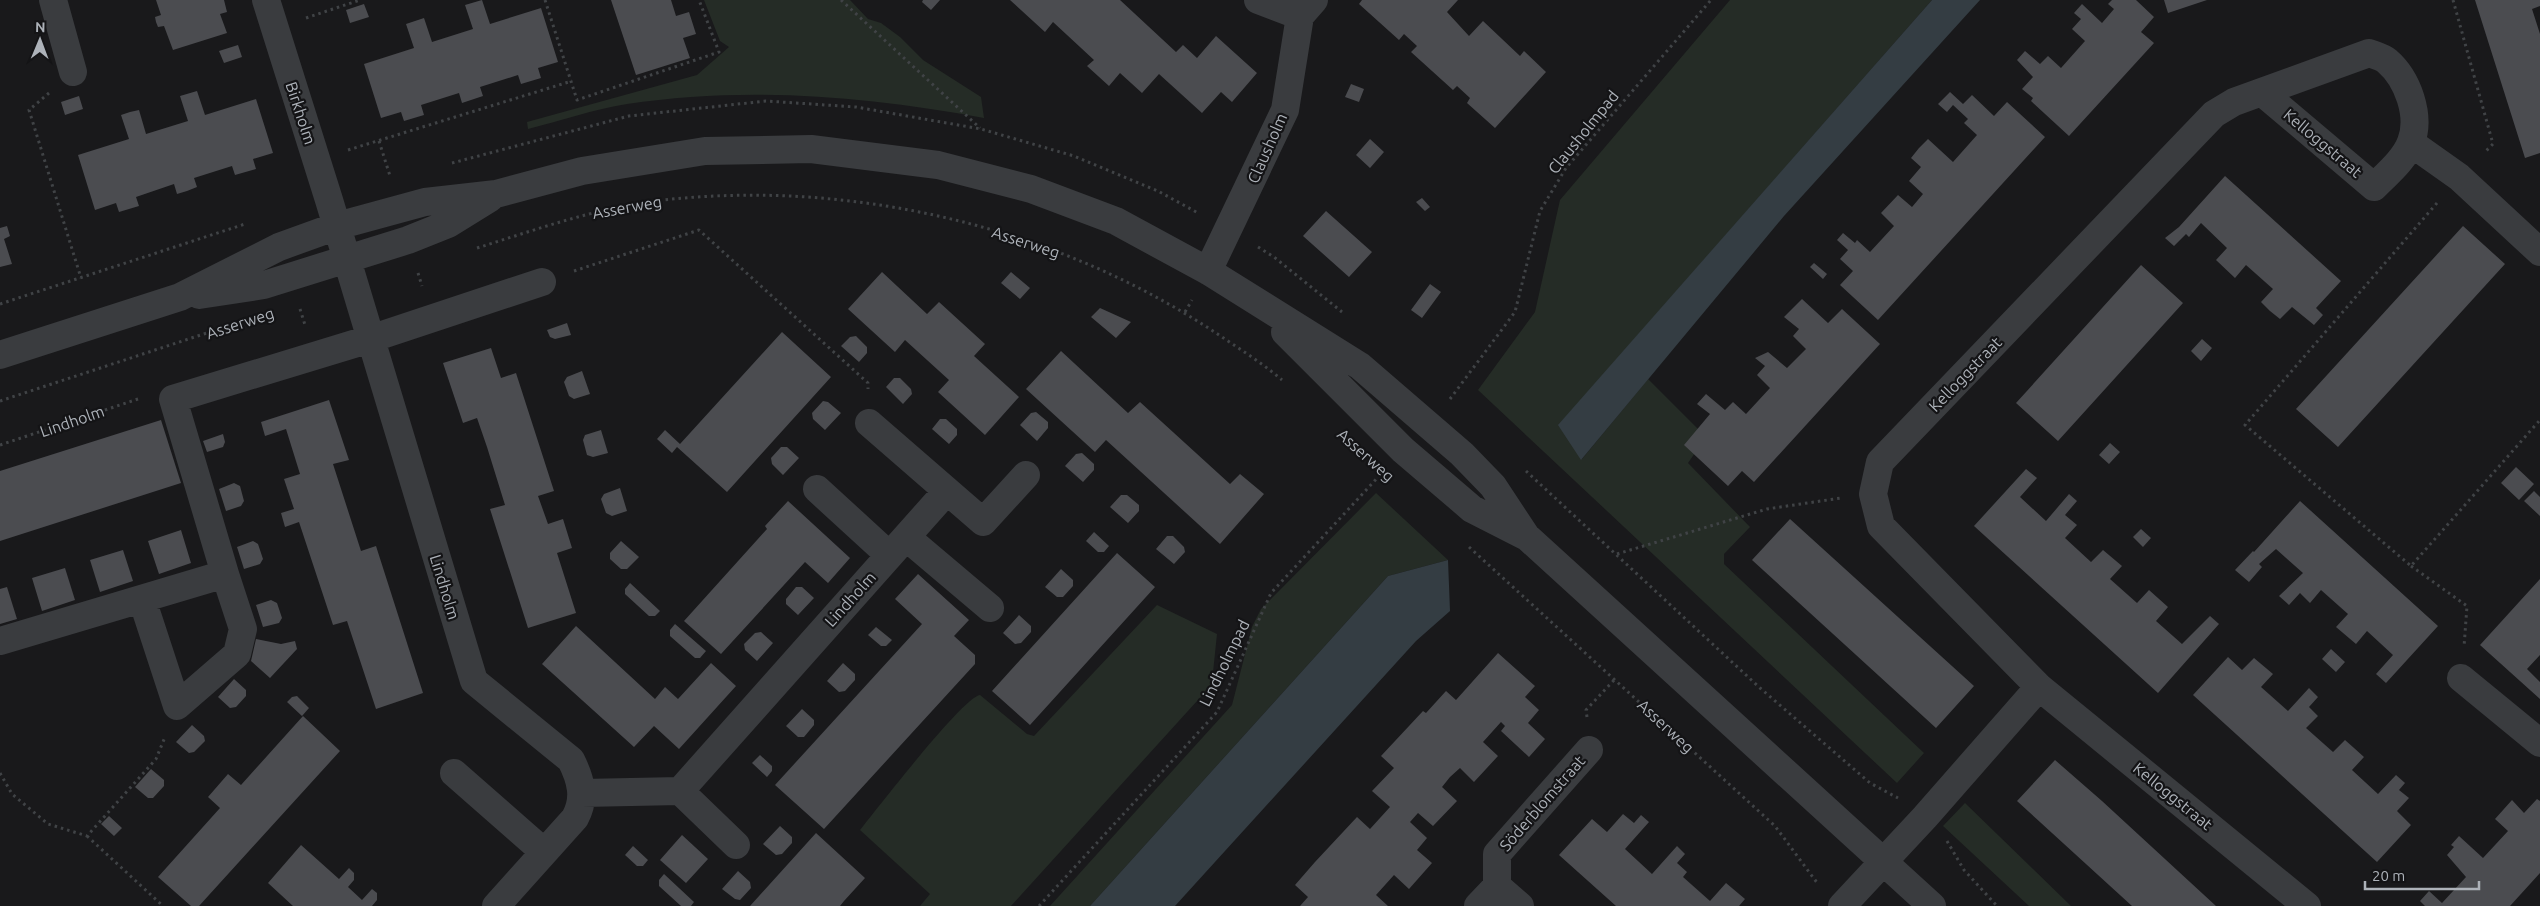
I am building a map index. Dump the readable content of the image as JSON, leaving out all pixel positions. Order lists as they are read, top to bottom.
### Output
{
  "streets": {
    "street": [
      "Birkholm",
      "Kelloggstraat",
      "Clausholm",
      "Asserweg",
      "Lindholm",
      "Söderblomstraat"
    ],
    "path": ["Clausholmpad", "Lindholmpad"]
  },
  "crossings": [
    ["Birkholm", "Asserweg"],
    ["Birkholm", "Lindholm"],
    ["Clausholm", "Asserweg"],
    ["Asserweg", "Lindholm"]
  ],
  "scale_bar": "20 m",
  "north": "top"
}
